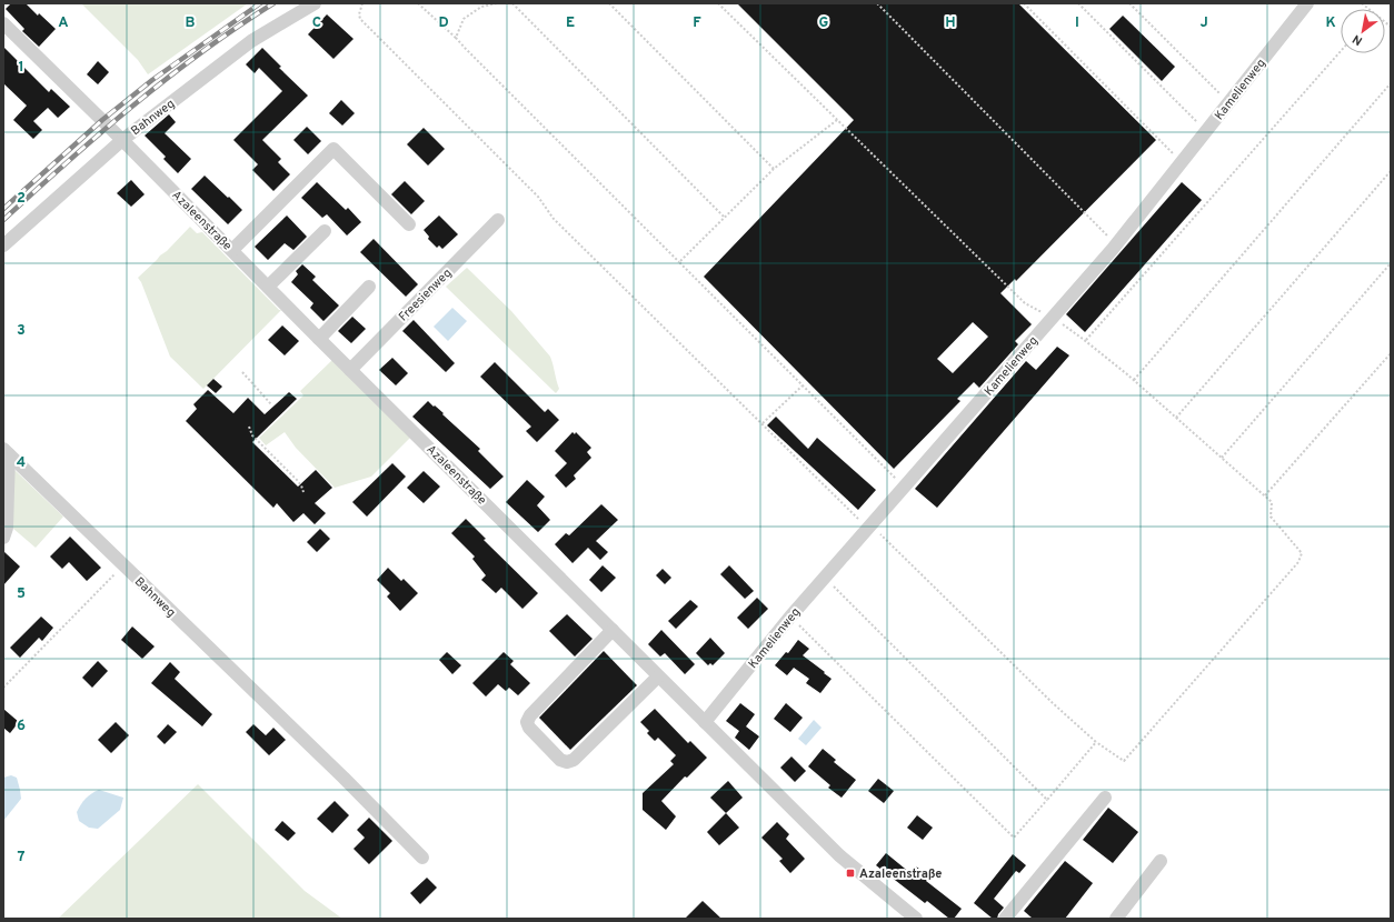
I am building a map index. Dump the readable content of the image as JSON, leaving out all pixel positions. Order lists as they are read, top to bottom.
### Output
{
  "streets": {
    "street": [
      "Kamelienweg",
      "Bahnweg",
      "Azaleenstraße",
      "Freesienweg"
    ]
  },
  "crossings": [
    ["Kamelienweg", "Azaleenstraße"],
    ["Bahnweg", "Azaleenstraße"],
    ["Azaleenstraße", "Freesienweg"]
  ],
  "places": {
    "transit": ["Azaleenstraße"]
  },
  "north": "bottom left",
  "grid": {
    "columns": [
      "A",
      "B",
      "C",
      "D",
      "E",
      "F",
      "G",
      "H",
      "I",
      "J",
      "K"
    ],
    "rows": [
      "1",
      "2",
      "3",
      "4",
      "5",
      "6",
      "7"
    ]
  }
}
